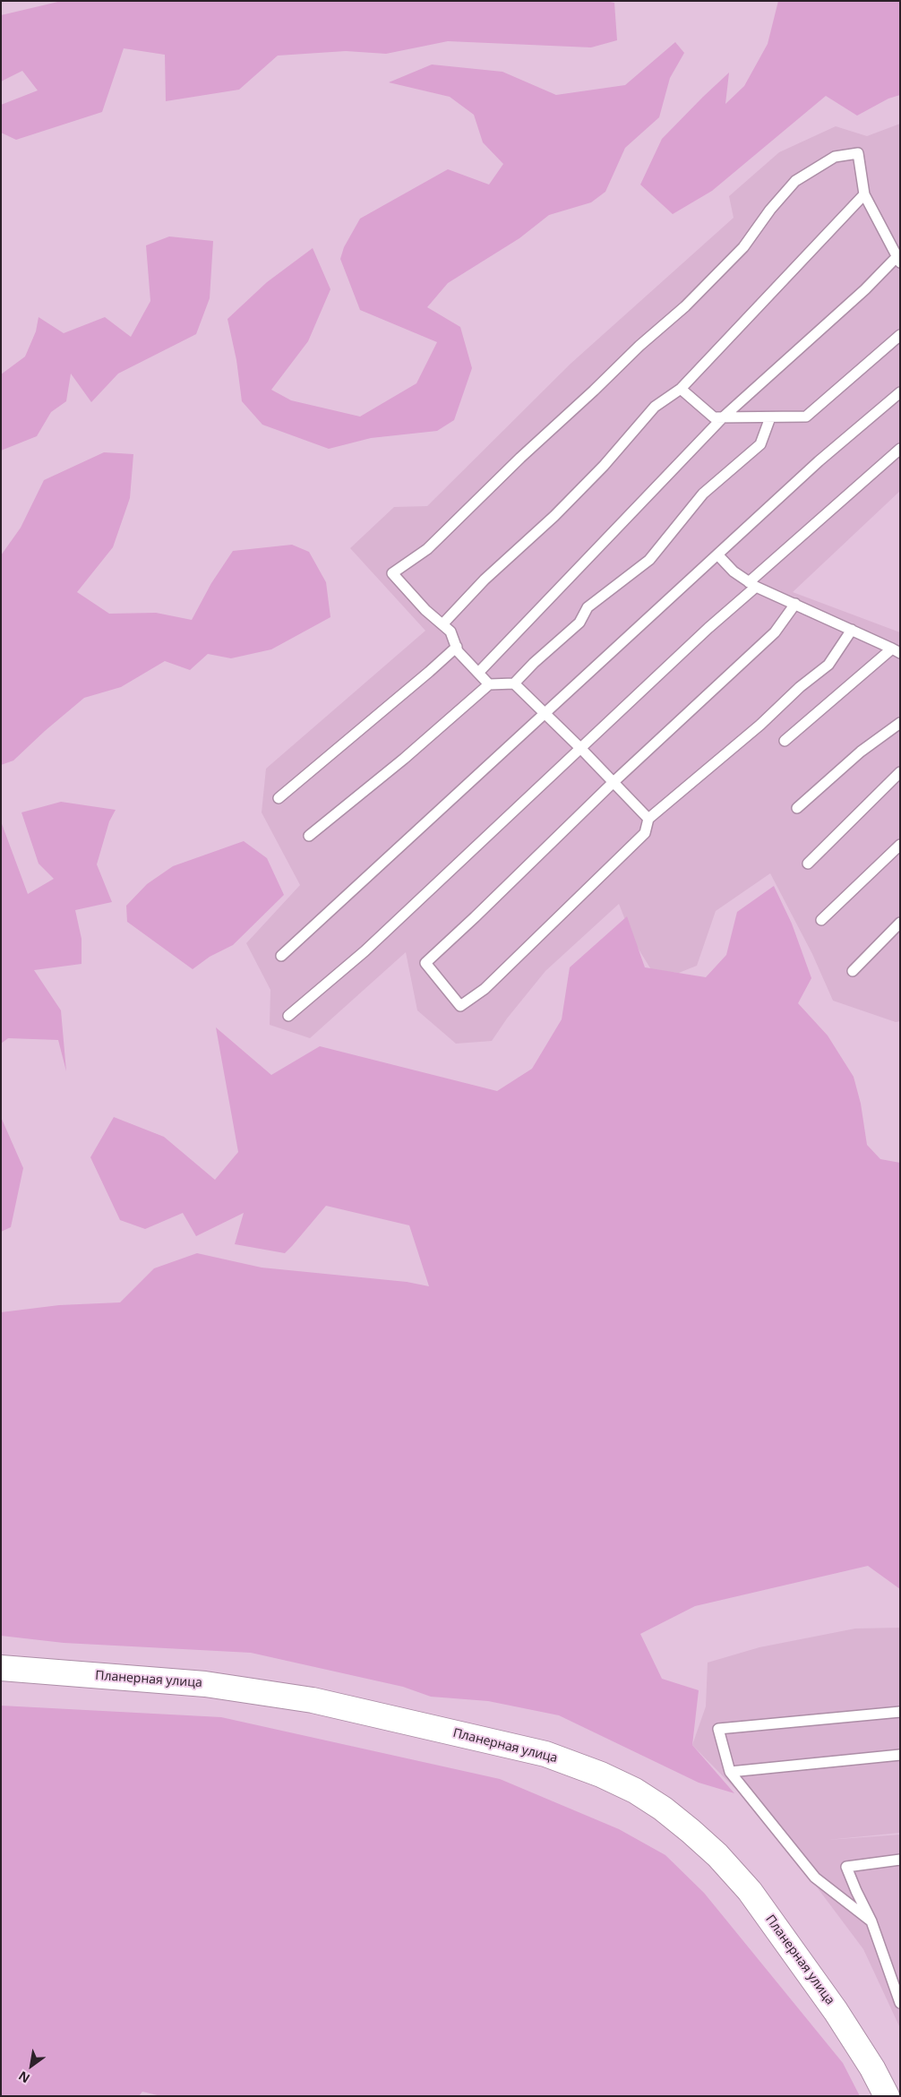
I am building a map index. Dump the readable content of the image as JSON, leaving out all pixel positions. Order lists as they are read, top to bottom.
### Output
{
  "streets": {
    "main road": ["Планерная улица"]
  },
  "north": "bottom left"
}
